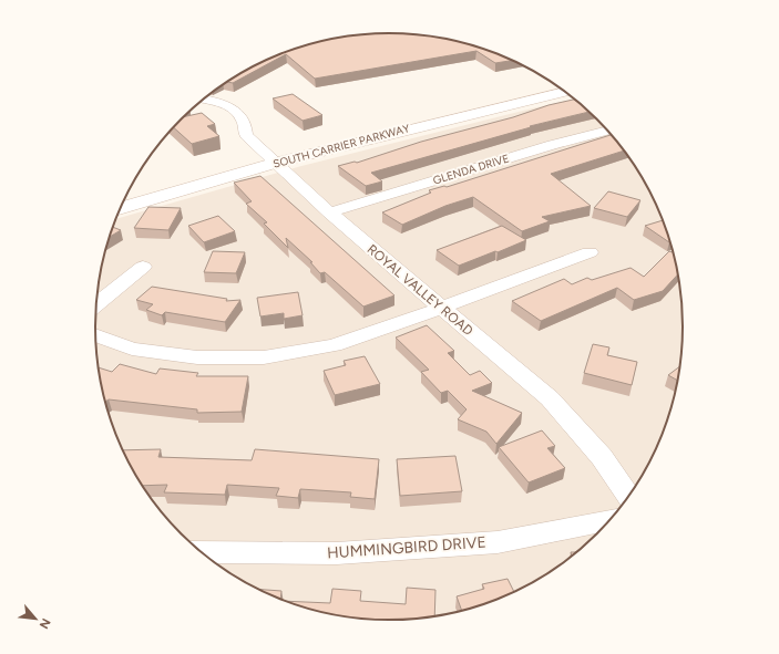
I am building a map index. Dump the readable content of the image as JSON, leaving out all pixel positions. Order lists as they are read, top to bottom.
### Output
{
  "streets": {
    "main road": ["SOUTH CARRIER PARKWAY"],
    "street": ["GLENDA DRIVE", "ROYAL VALLEY ROAD", "HUMMINGBIRD DRIVE"]
  },
  "crossings": [
    ["SOUTH CARRIER PARKWAY", "ROYAL VALLEY ROAD"],
    ["GLENDA DRIVE", "ROYAL VALLEY ROAD"]
  ],
  "north": "bottom right"
}
